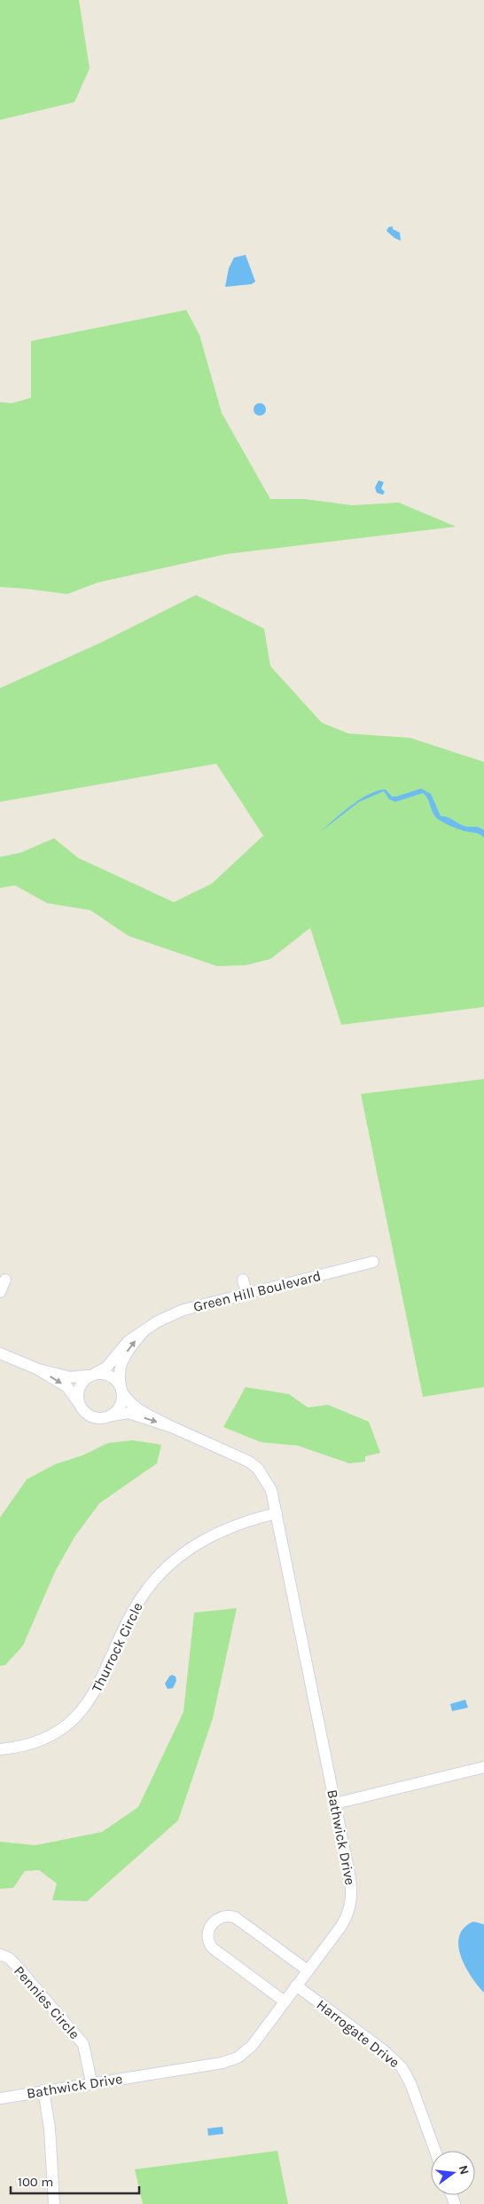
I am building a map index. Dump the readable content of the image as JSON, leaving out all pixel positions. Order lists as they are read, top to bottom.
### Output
{
  "streets": {
    "street": [
      "Green Hill Boulevard",
      "Thurrock Circle",
      "Bathwick Drive",
      "Pennies Circle",
      "Harrogate Drive"
    ]
  },
  "crossings": [
    ["Green Hill Boulevard", "Bathwick Drive"],
    ["Thurrock Circle", "Bathwick Drive"],
    ["Bathwick Drive", "Pennies Circle"],
    ["Bathwick Drive", "Harrogate Drive"]
  ],
  "scale_bar": "100 m",
  "north": "right"
}
